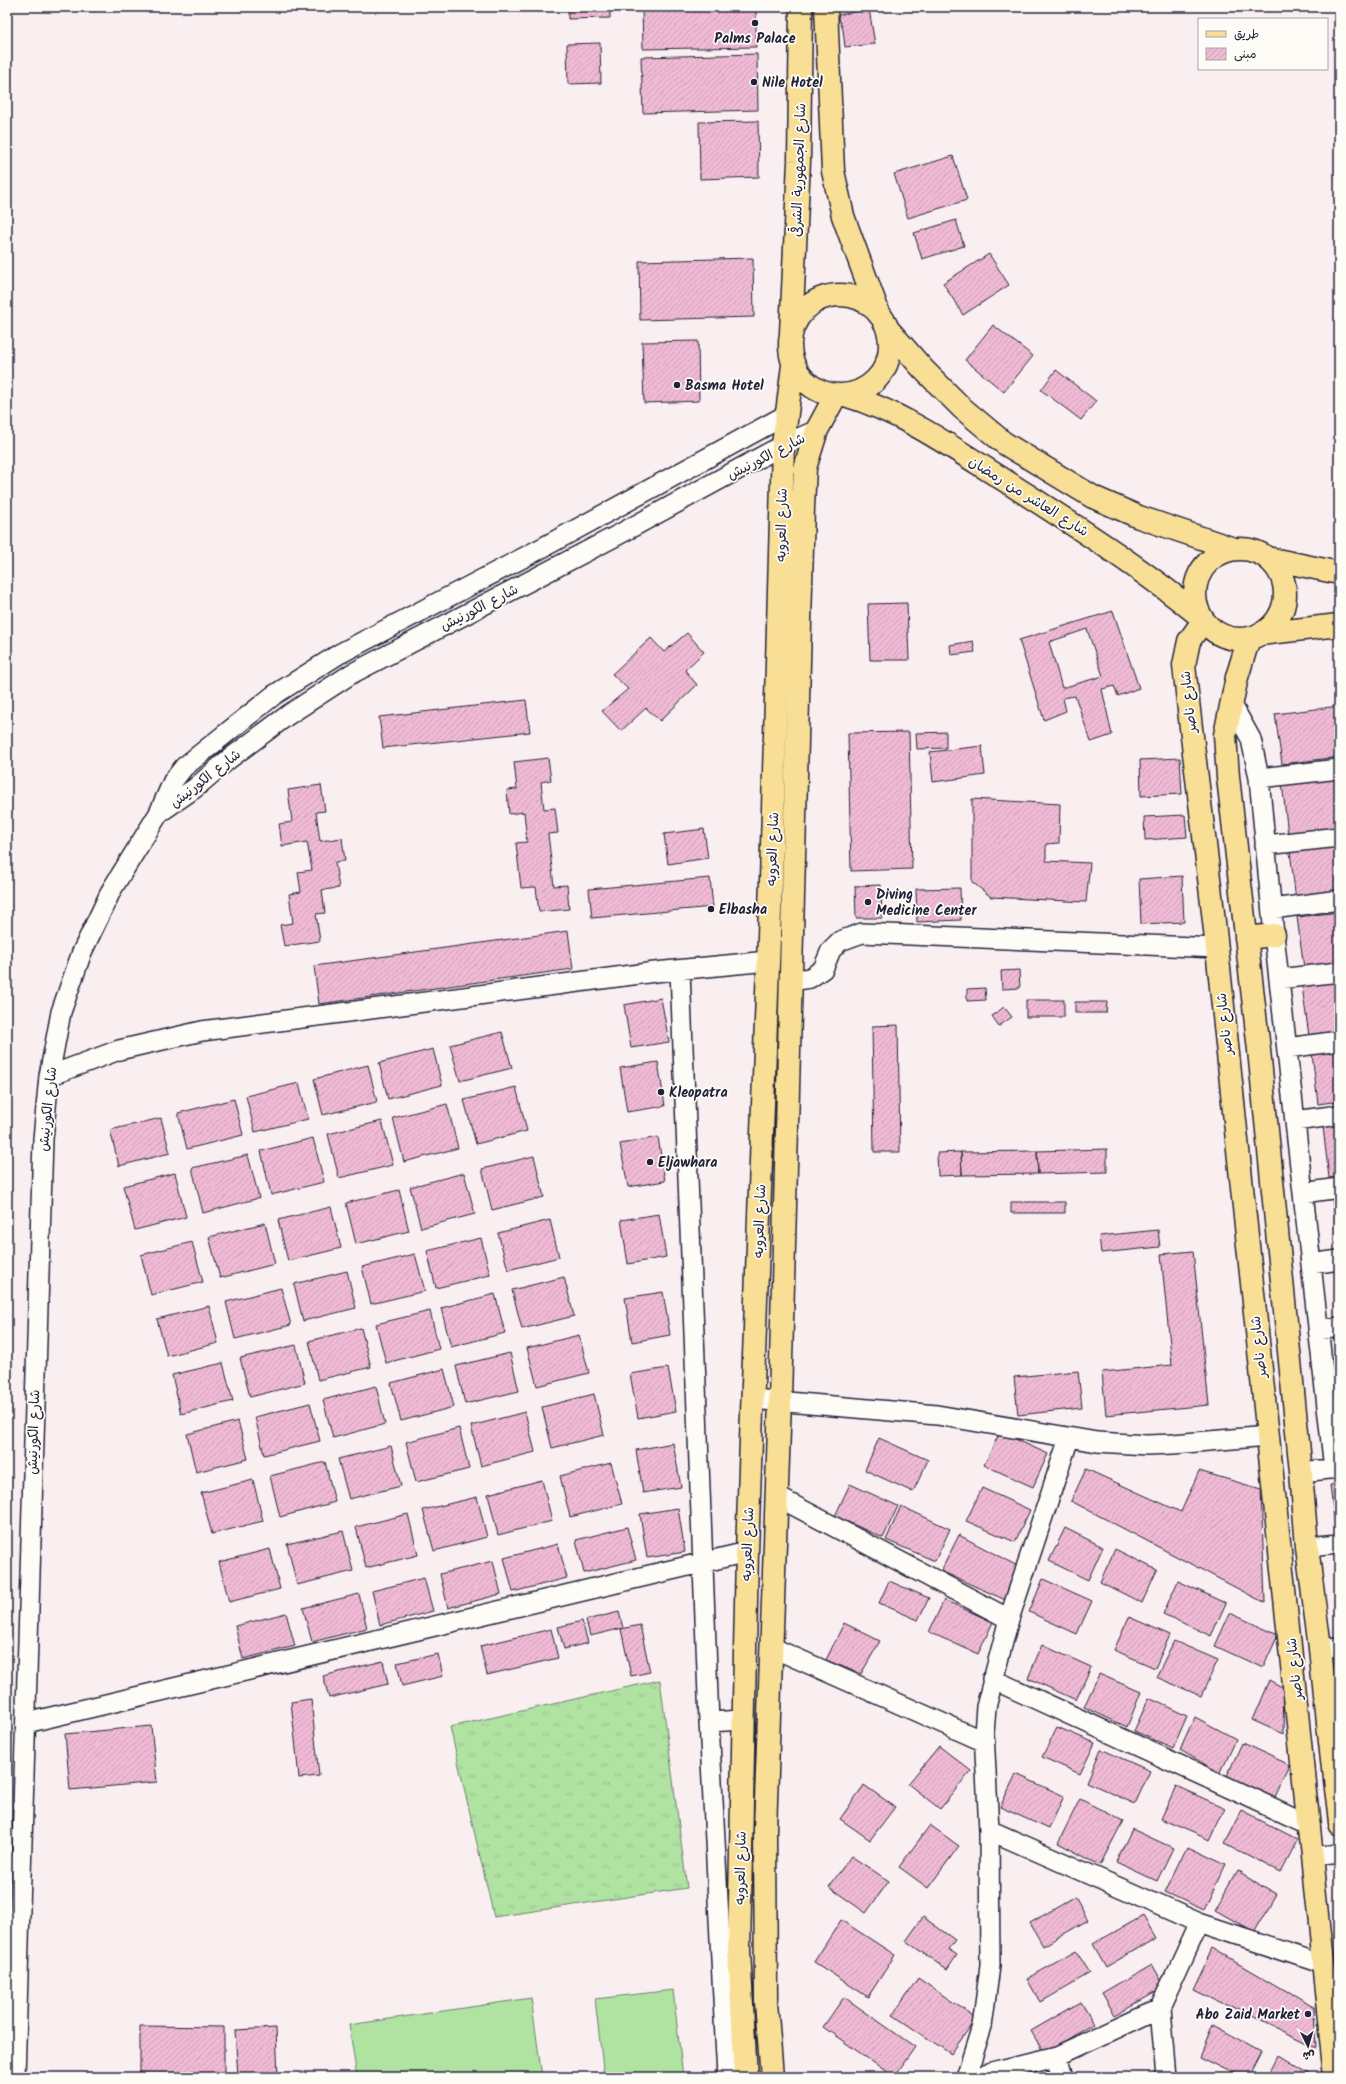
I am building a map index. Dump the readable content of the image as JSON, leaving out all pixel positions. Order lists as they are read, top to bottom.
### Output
{
  "streets": {
    "main road": [
      "شارع الجمهورية الشرقى",
      "شارع العاشر من رمضان",
      "شارع العروبه",
      "شارع ناصر"
    ],
    "street": ["شارع الكورنيش"]
  },
  "crossings": [
    ["شارع الجمهورية الشرقى", "شارع العاشر من رمضان"],
    ["شارع الجمهورية الشرقى", "شارع العروبه"],
    ["شارع الكورنيش", "شارع العروبه"],
    ["شارع العاشر من رمضان", "شارع العروبه"],
    ["شارع العاشر من رمضان", "شارع ناصر"]
  ],
  "places": [
    "Palms Palace",
    "Nile Hotel",
    "Basma Hotel",
    "Diving Medicine Center",
    "Elbasha",
    "Kleopatra",
    "Eljawhara",
    "Abo Zaid Market"
  ],
  "legend": ["طريق", "مبنى"],
  "north": "bottom"
}
